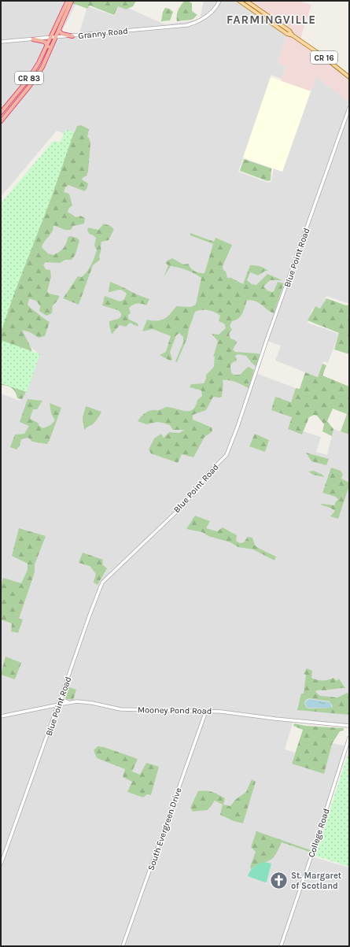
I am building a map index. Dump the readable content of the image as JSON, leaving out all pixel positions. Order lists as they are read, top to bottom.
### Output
{
  "streets": {
    "highway": ["CR 83"],
    "main road": ["CR 16"],
    "street": [
      "Granny Road",
      "Blue Point Road",
      "Mooney Pond Road",
      "South Evergreen Drive",
      "College Road"
    ]
  },
  "crossings": [
    ["Granny Road", "CR 83"],
    ["Blue Point Road", "Mooney Pond Road"],
    ["Mooney Pond Road", "South Evergreen Drive"]
  ],
  "districts": ["FARMINGVILLE"],
  "places": {
    "church": ["St. Margaret of Scotland"]
  }
}
